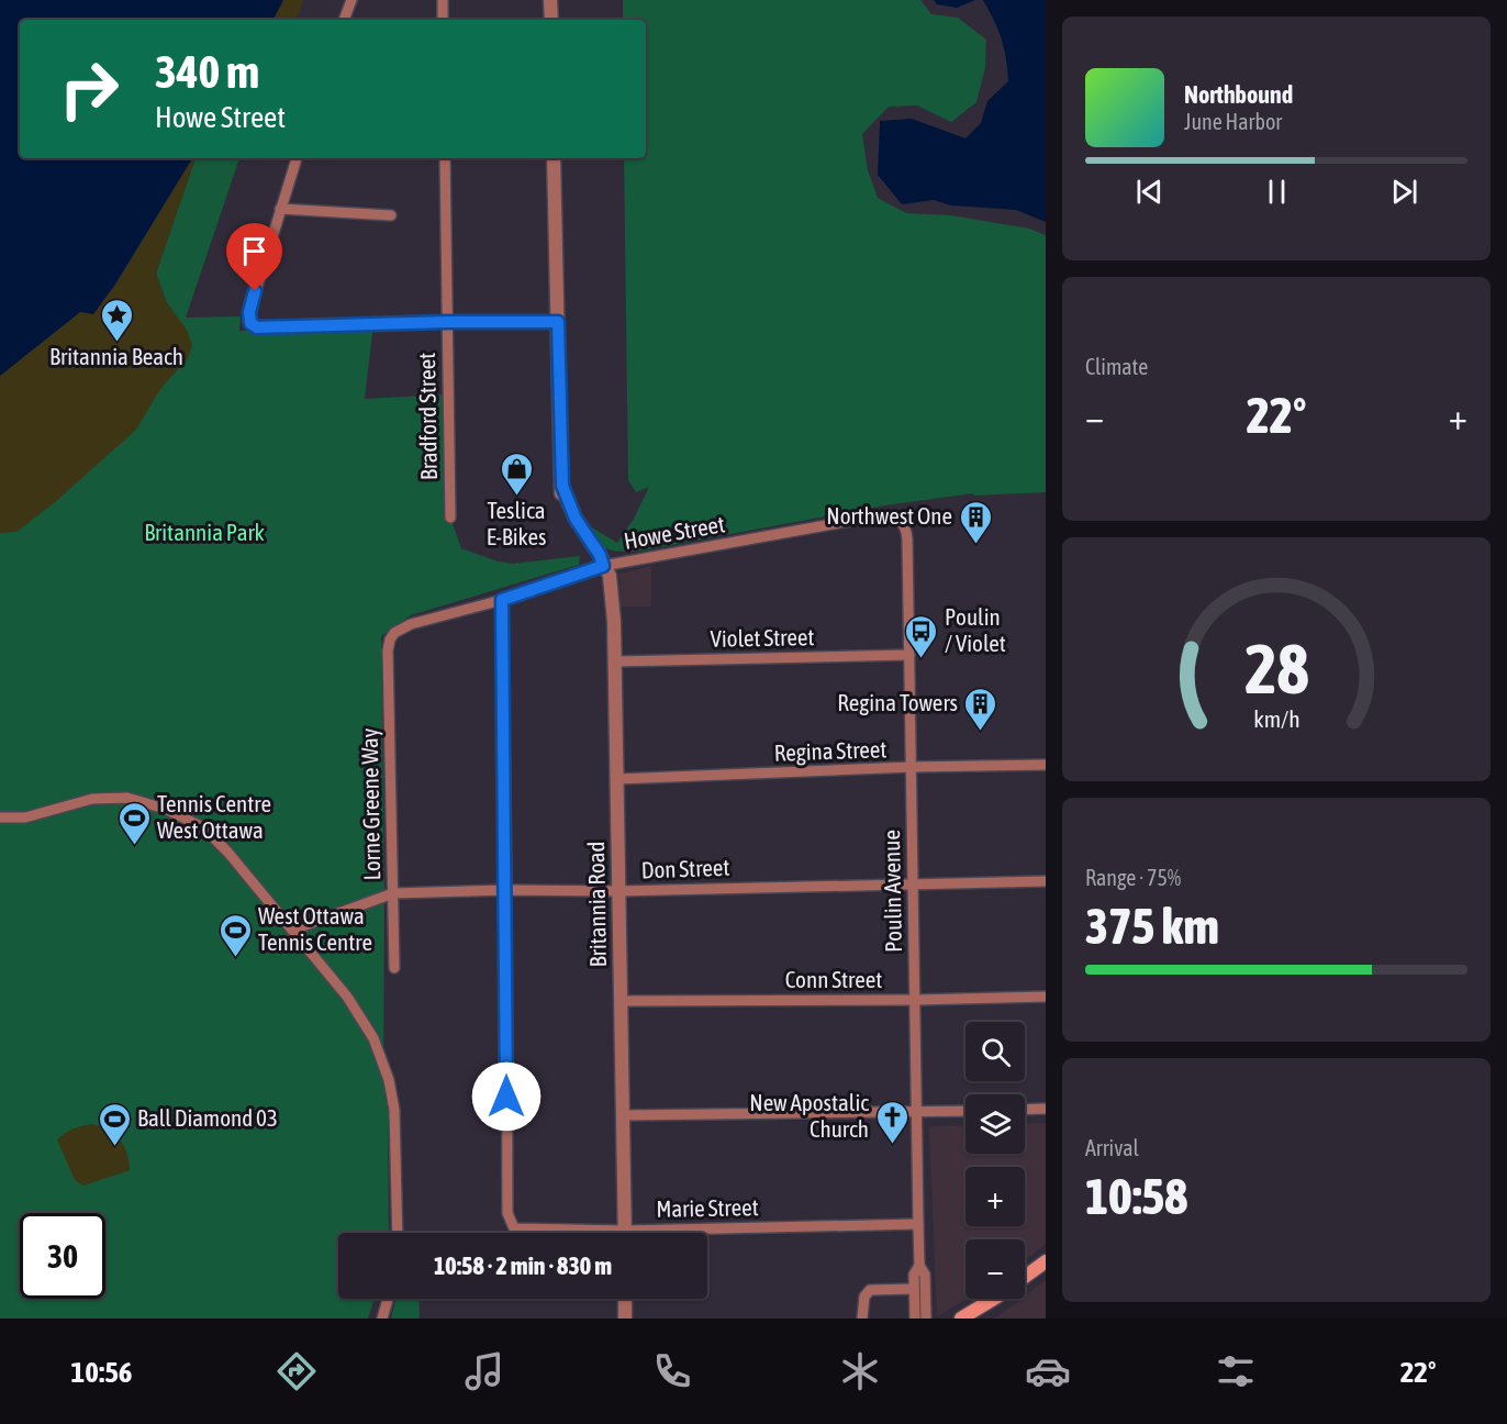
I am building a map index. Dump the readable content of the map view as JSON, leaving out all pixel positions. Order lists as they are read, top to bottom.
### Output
{
  "streets": {
    "street": [
      "Bradford Street",
      "Howe Street",
      "Violet Street",
      "Regina Street",
      "Lorne Greene Way",
      "Don Street",
      "Poulin Avenue",
      "Britannia Road",
      "Conn Street",
      "Marie Street"
    ]
  },
  "crossings": [
    ["Howe Street", "Lorne Greene Way"],
    ["Howe Street", "Poulin Avenue"],
    ["Howe Street", "Britannia Road"],
    ["Violet Street", "Poulin Avenue"],
    ["Violet Street", "Britannia Road"],
    ["Regina Street", "Poulin Avenue"],
    ["Regina Street", "Britannia Road"],
    ["Lorne Greene Way", "Don Street"],
    ["Don Street", "Poulin Avenue"],
    ["Don Street", "Britannia Road"],
    ["Don Street", "Marie Street"],
    ["Poulin Avenue", "Conn Street"],
    ["Poulin Avenue", "Marie Street"],
    ["Britannia Road", "Conn Street"]
  ],
  "parks": ["Britannia Park"],
  "places": {
    "place": ["Britannia Beach"],
    "shop": ["Teslica E-Bikes"],
    "building": ["Northwest One", "Regina Towers"],
    "bus stop": ["Poulin / Violet"],
    "sports": ["Tennis Centre West Ottawa", "West Ottawa Tennis Centre", "Ball Diamond 03"],
    "church": ["New Apostalic Church"]
  },
  "page": {
    "turn": ["340 m", "Howe Street"],
    "song": ["Northbound", "June Harbor"],
    "tile": [
      "Climate",
      ["Range · 75%", "375 km"],
      ["Arrival", "10:58"]
    ],
    "heat": ["−", "22°", "+"],
    "map_buttons": ["+", "−"],
    "limit": "30",
    "trip": "10:58 · 2 min · 830 m",
    "tabs": ["10:56", "22°"],
    "gauge": ["28", "km/h"]
  }
}
